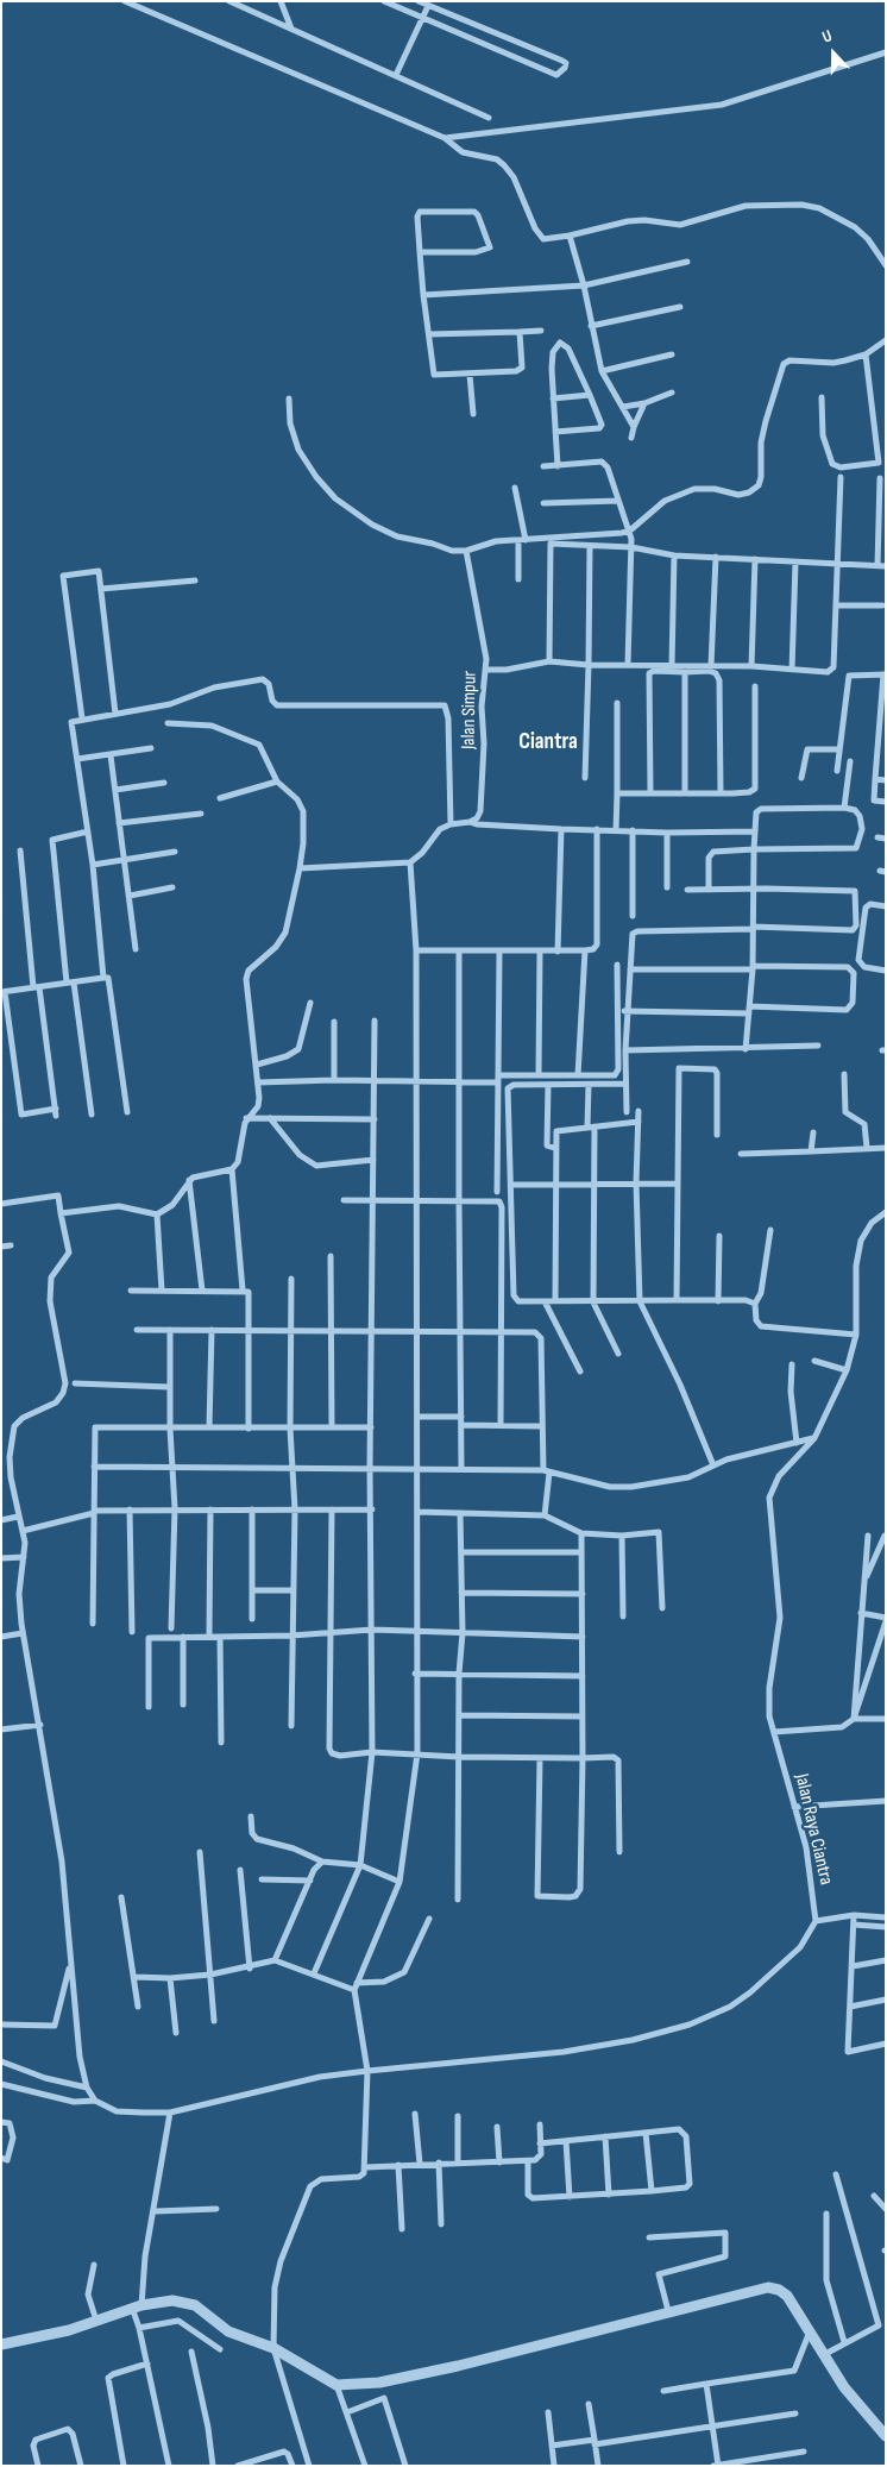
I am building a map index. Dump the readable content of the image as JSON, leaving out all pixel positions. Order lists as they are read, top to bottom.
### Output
{
  "streets": {
    "street": ["Jalan Simpur", "Jalan Raya Ciantra"]
  },
  "districts": ["Ciantra"],
  "north": "top"
}
